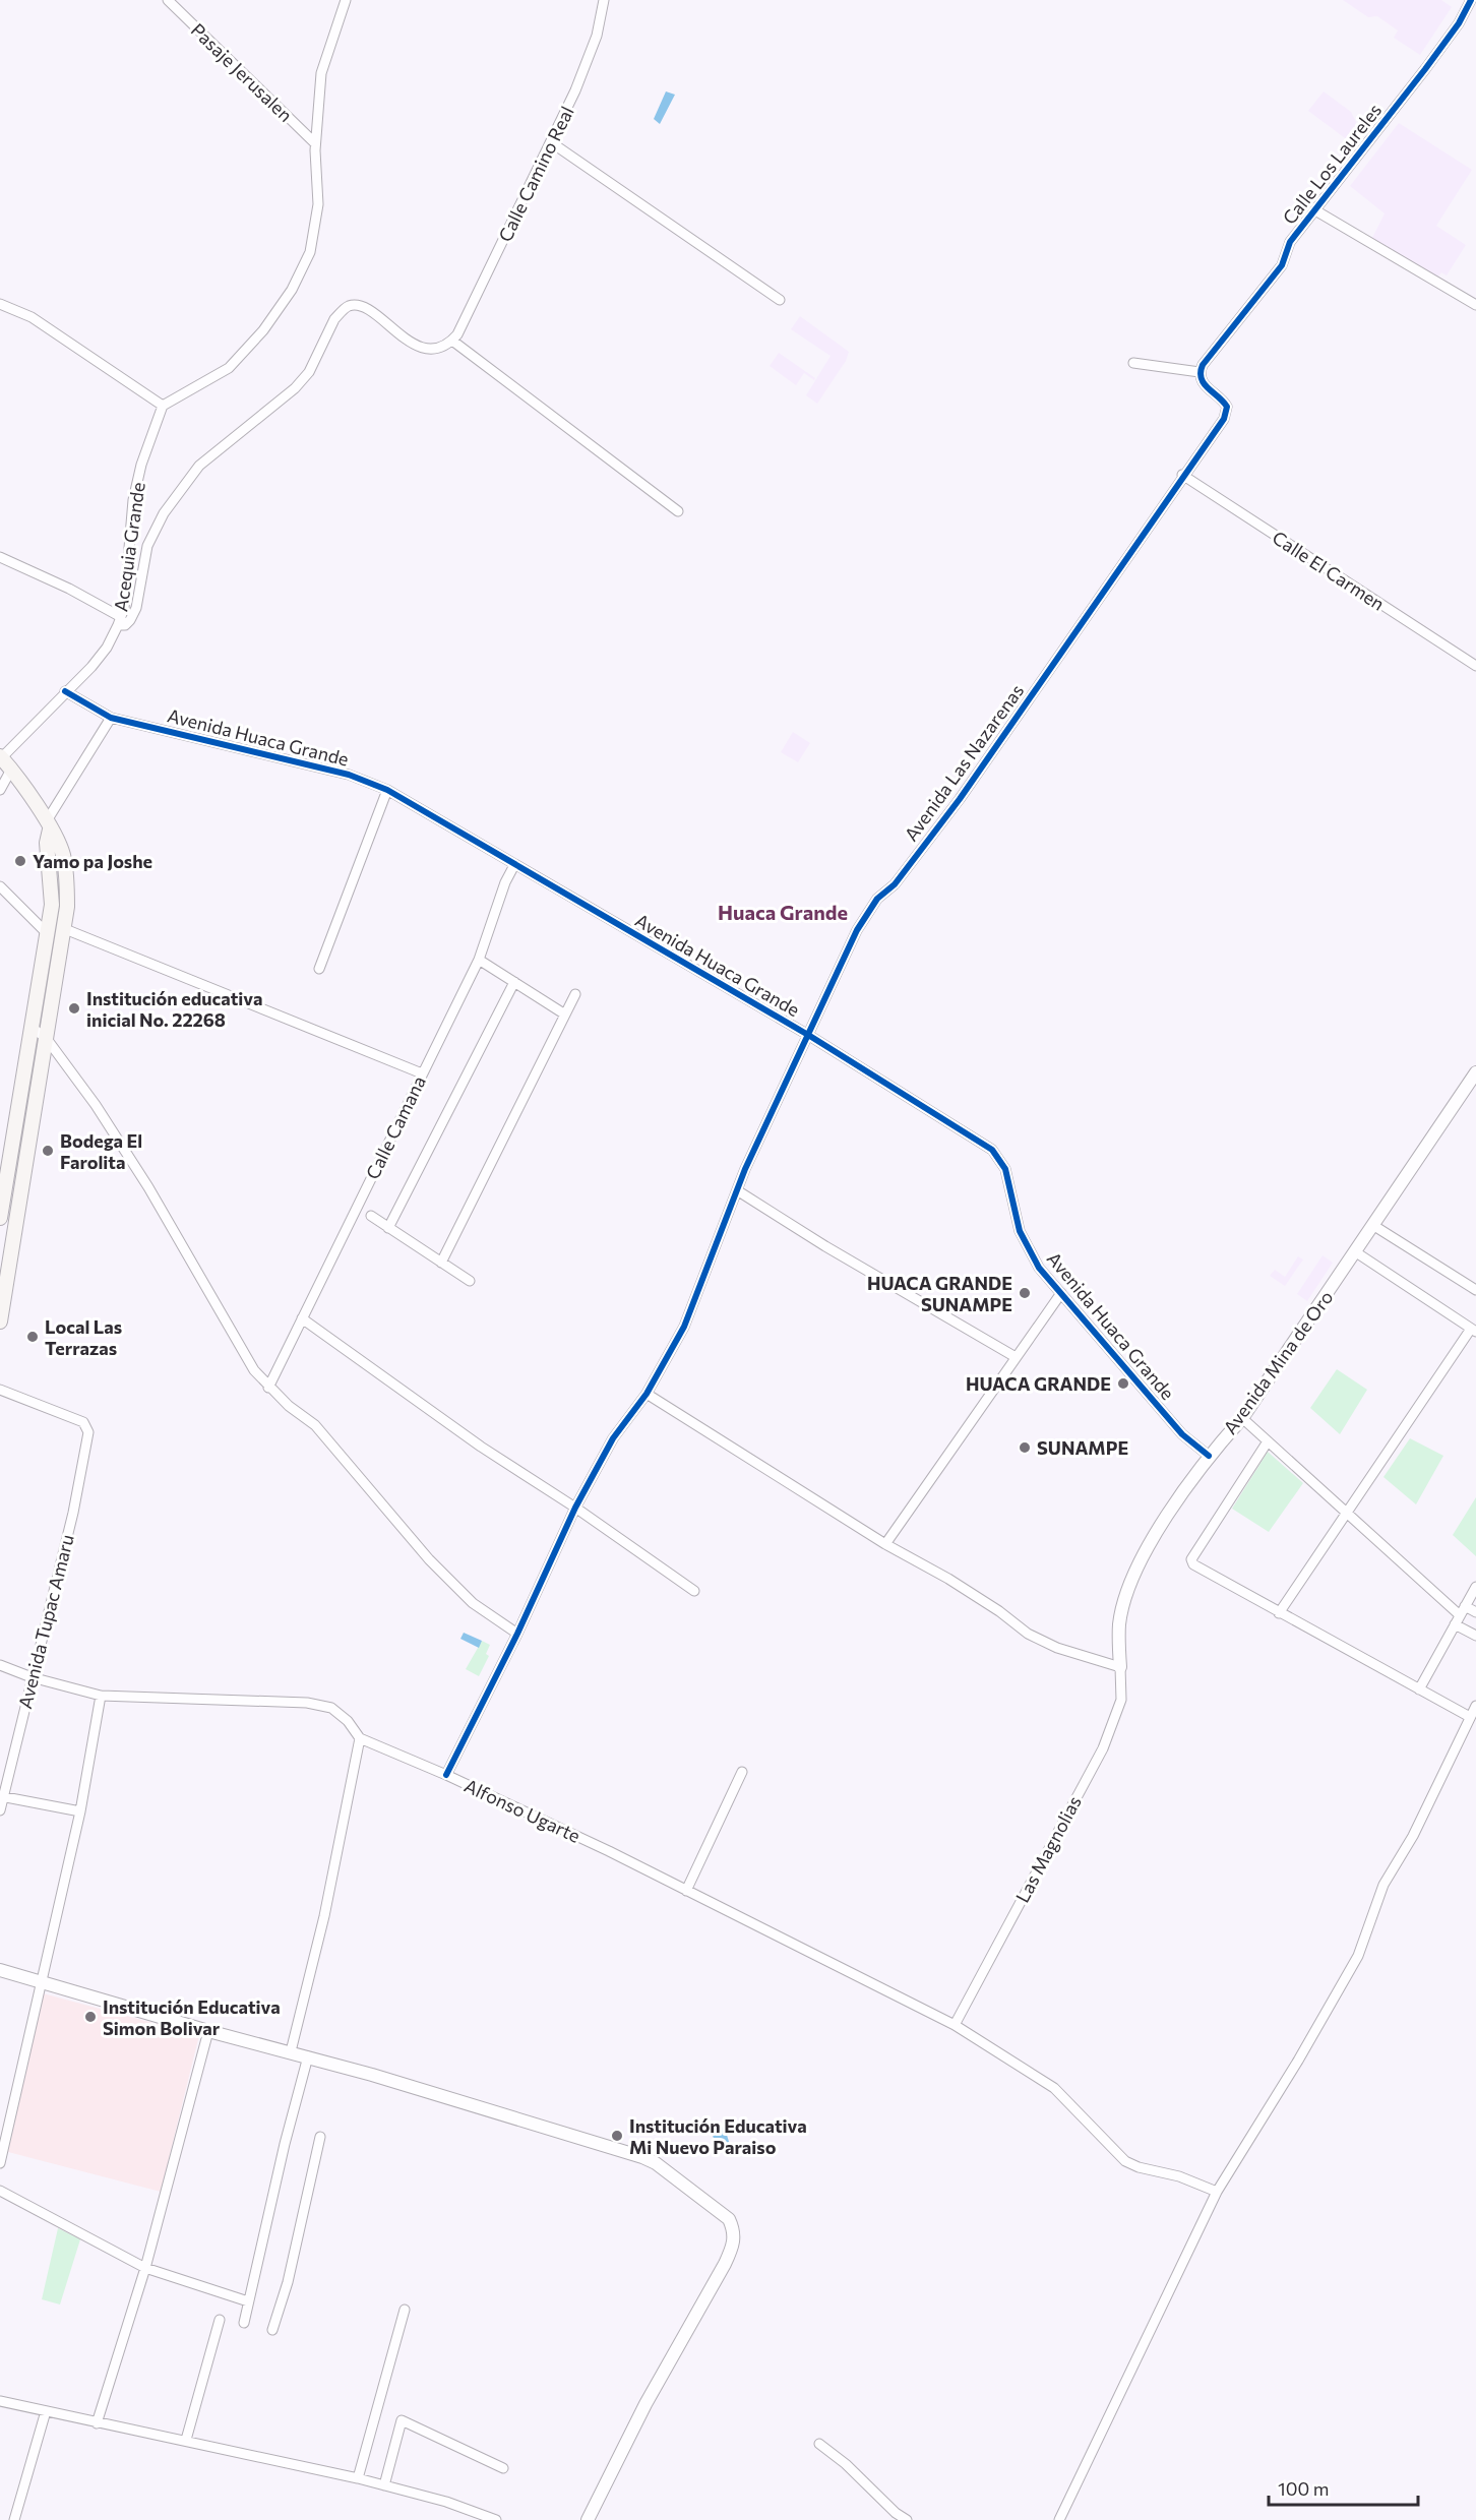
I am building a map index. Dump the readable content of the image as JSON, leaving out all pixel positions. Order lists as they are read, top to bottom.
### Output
{
  "streets": {
    "street": [
      "Pasaje Jerusalen",
      "Calle Los Laureles",
      "Calle Camino Real",
      "Acequia Grande",
      "Calle El Carmen",
      "Avenida Huaca Grande",
      "Avenida Las Nazarenas",
      "Calle Camana",
      "Avenida Mina de Oro",
      "Avenida Tupac Amaru",
      "Alfonso Ugarte",
      "Las Magnolias"
    ]
  },
  "crossings": [
    ["Calle Los Laureles", "Avenida Las Nazarenas"],
    ["Acequia Grande", "Avenida Huaca Grande"],
    ["Calle El Carmen", "Avenida Las Nazarenas"],
    ["Avenida Huaca Grande", "Avenida Las Nazarenas"],
    ["Avenida Huaca Grande", "Calle Camana"],
    ["Avenida Huaca Grande", "Avenida Mina de Oro"],
    ["Avenida Las Nazarenas", "Alfonso Ugarte"],
    ["Avenida Mina de Oro", "Las Magnolias"],
    ["Avenida Tupac Amaru", "Alfonso Ugarte"],
    ["Alfonso Ugarte", "Las Magnolias"]
  ],
  "districts": ["Huaca Grande"],
  "places": [
    "Yamo pa Joshe",
    "Institución educativa inicial No. 22268",
    "Bodega El Farolita",
    "HUACA GRANDE SUNAMPE",
    "Local Las Terrazas",
    "HUACA GRANDE",
    "SUNAMPE",
    "Institución Educativa Simon Bolivar",
    "Institución Educativa Mi Nuevo Paraiso"
  ],
  "scale_bar": "100 m"
}
